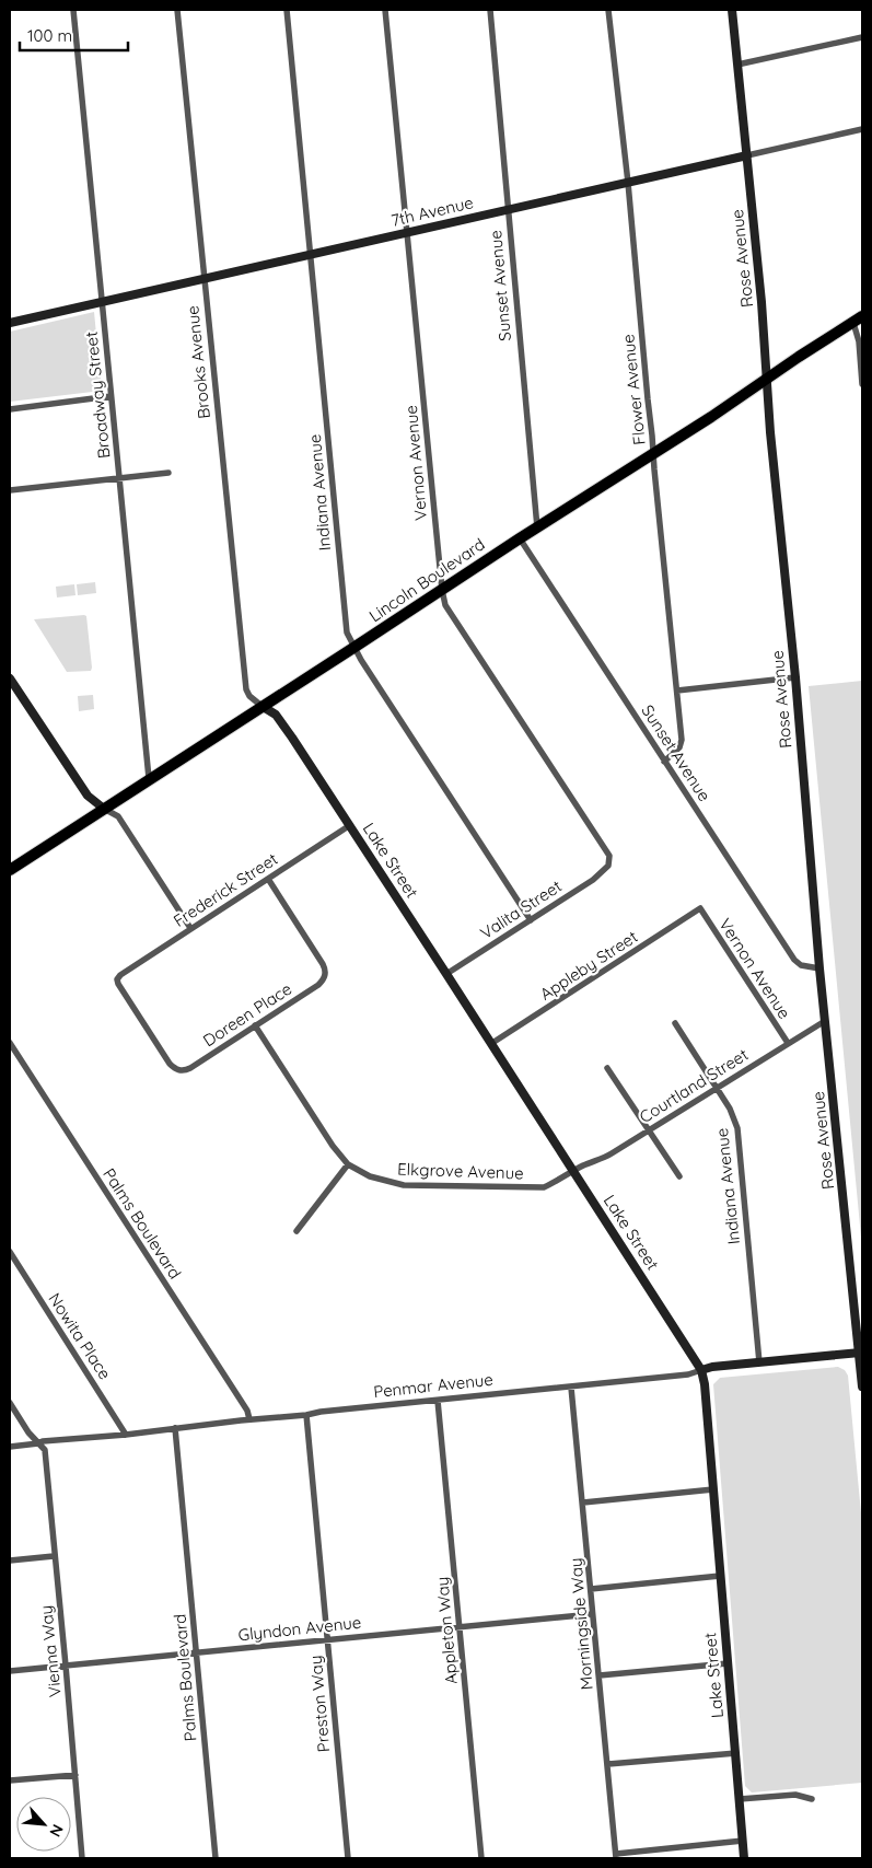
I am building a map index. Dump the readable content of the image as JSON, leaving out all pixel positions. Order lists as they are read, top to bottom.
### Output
{
  "streets": {
    "highway": ["Lincoln Boulevard"],
    "street": [
      "7th Avenue",
      "Rose Avenue",
      "Sunset Avenue",
      "Brooks Avenue",
      "Flower Avenue",
      "Broadway Street",
      "Vernon Avenue",
      "Indiana Avenue",
      "Lake Street",
      "Frederick Street",
      "Valita Street",
      "Appleby Street",
      "Doreen Place",
      "Courtland Street",
      "Elkgrove Avenue",
      "Palms Boulevard",
      "Nowita Place",
      "Penmar Avenue",
      "Morningside Way",
      "Glyndon Avenue",
      "Appleton Way",
      "Vienna Way",
      "Preston Way"
    ]
  },
  "crossings": [
    ["7th Avenue", "Rose Avenue"],
    ["7th Avenue", "Sunset Avenue"],
    ["7th Avenue", "Brooks Avenue"],
    ["7th Avenue", "Flower Avenue"],
    ["7th Avenue", "Broadway Street"],
    ["7th Avenue", "Vernon Avenue"],
    ["7th Avenue", "Indiana Avenue"],
    ["Rose Avenue", "Sunset Avenue"],
    ["Rose Avenue", "Lincoln Boulevard"],
    ["Rose Avenue", "Courtland Street"],
    ["Rose Avenue", "Penmar Avenue"],
    ["Sunset Avenue", "Flower Avenue"],
    ["Sunset Avenue", "Lincoln Boulevard"],
    ["Brooks Avenue", "Lincoln Boulevard"],
    ["Brooks Avenue", "Lake Street"],
    ["Flower Avenue", "Lincoln Boulevard"],
    ["Broadway Street", "Lincoln Boulevard"],
    ["Vernon Avenue", "Lincoln Boulevard"],
    ["Vernon Avenue", "Valita Street"],
    ["Vernon Avenue", "Appleby Street"],
    ["Vernon Avenue", "Courtland Street"],
    ["Indiana Avenue", "Lincoln Boulevard"],
    ["Indiana Avenue", "Valita Street"],
    ["Indiana Avenue", "Courtland Street"],
    ["Indiana Avenue", "Penmar Avenue"],
    ["Lincoln Boulevard", "Lake Street"],
    ["Lake Street", "Frederick Street"],
    ["Lake Street", "Valita Street"],
    ["Lake Street", "Appleby Street"],
    ["Lake Street", "Courtland Street"],
    ["Lake Street", "Elkgrove Avenue"],
    ["Lake Street", "Penmar Avenue"],
    ["Frederick Street", "Doreen Place"],
    ["Doreen Place", "Elkgrove Avenue"],
    ["Courtland Street", "Elkgrove Avenue"],
    ["Palms Boulevard", "Penmar Avenue"],
    ["Palms Boulevard", "Glyndon Avenue"],
    ["Nowita Place", "Penmar Avenue"],
    ["Penmar Avenue", "Morningside Way"],
    ["Penmar Avenue", "Appleton Way"],
    ["Penmar Avenue", "Vienna Way"],
    ["Penmar Avenue", "Preston Way"],
    ["Morningside Way", "Glyndon Avenue"],
    ["Glyndon Avenue", "Appleton Way"],
    ["Glyndon Avenue", "Vienna Way"],
    ["Glyndon Avenue", "Preston Way"]
  ],
  "scale_bar": "100 m",
  "north": "bottom right"
}
